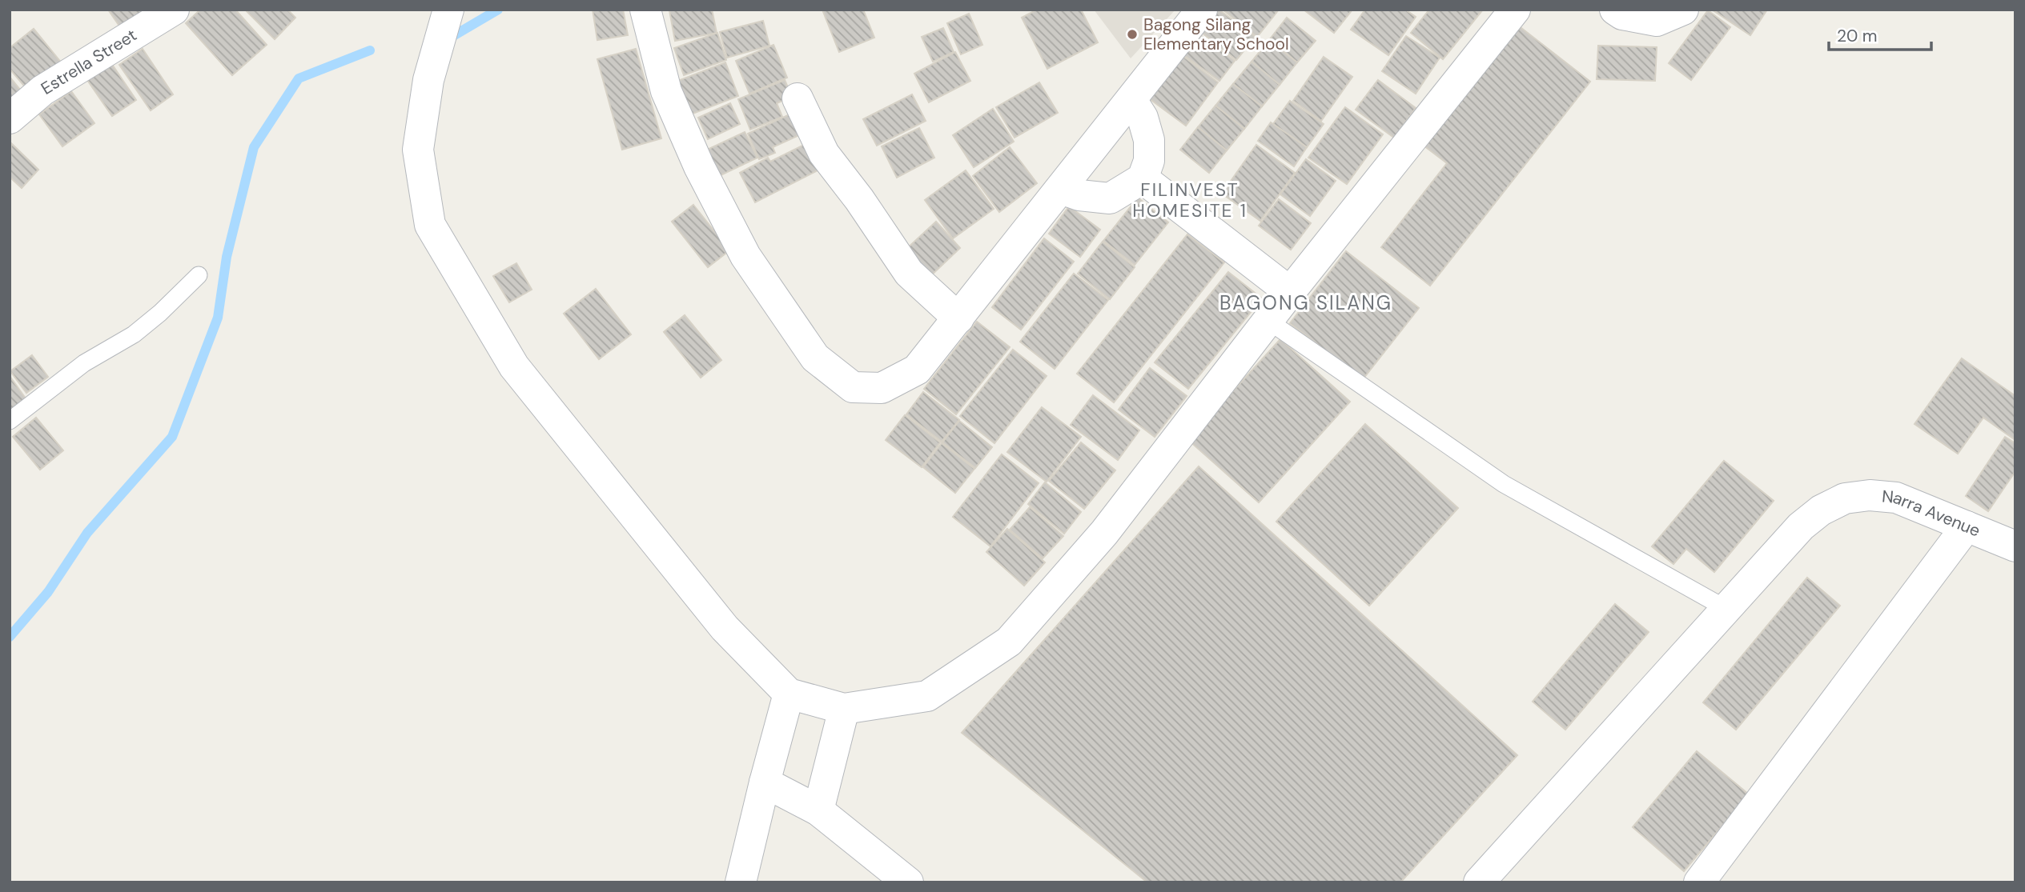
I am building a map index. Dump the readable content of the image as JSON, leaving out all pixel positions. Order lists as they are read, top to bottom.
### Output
{
  "streets": {
    "street": ["Estrella Street", "Narra Avenue"]
  },
  "districts": ["FILINVEST HOMESITE 1", "BAGONG SILANG"],
  "places": ["Bagong Silang Elementary School"],
  "scale_bar": "20 m"
}
